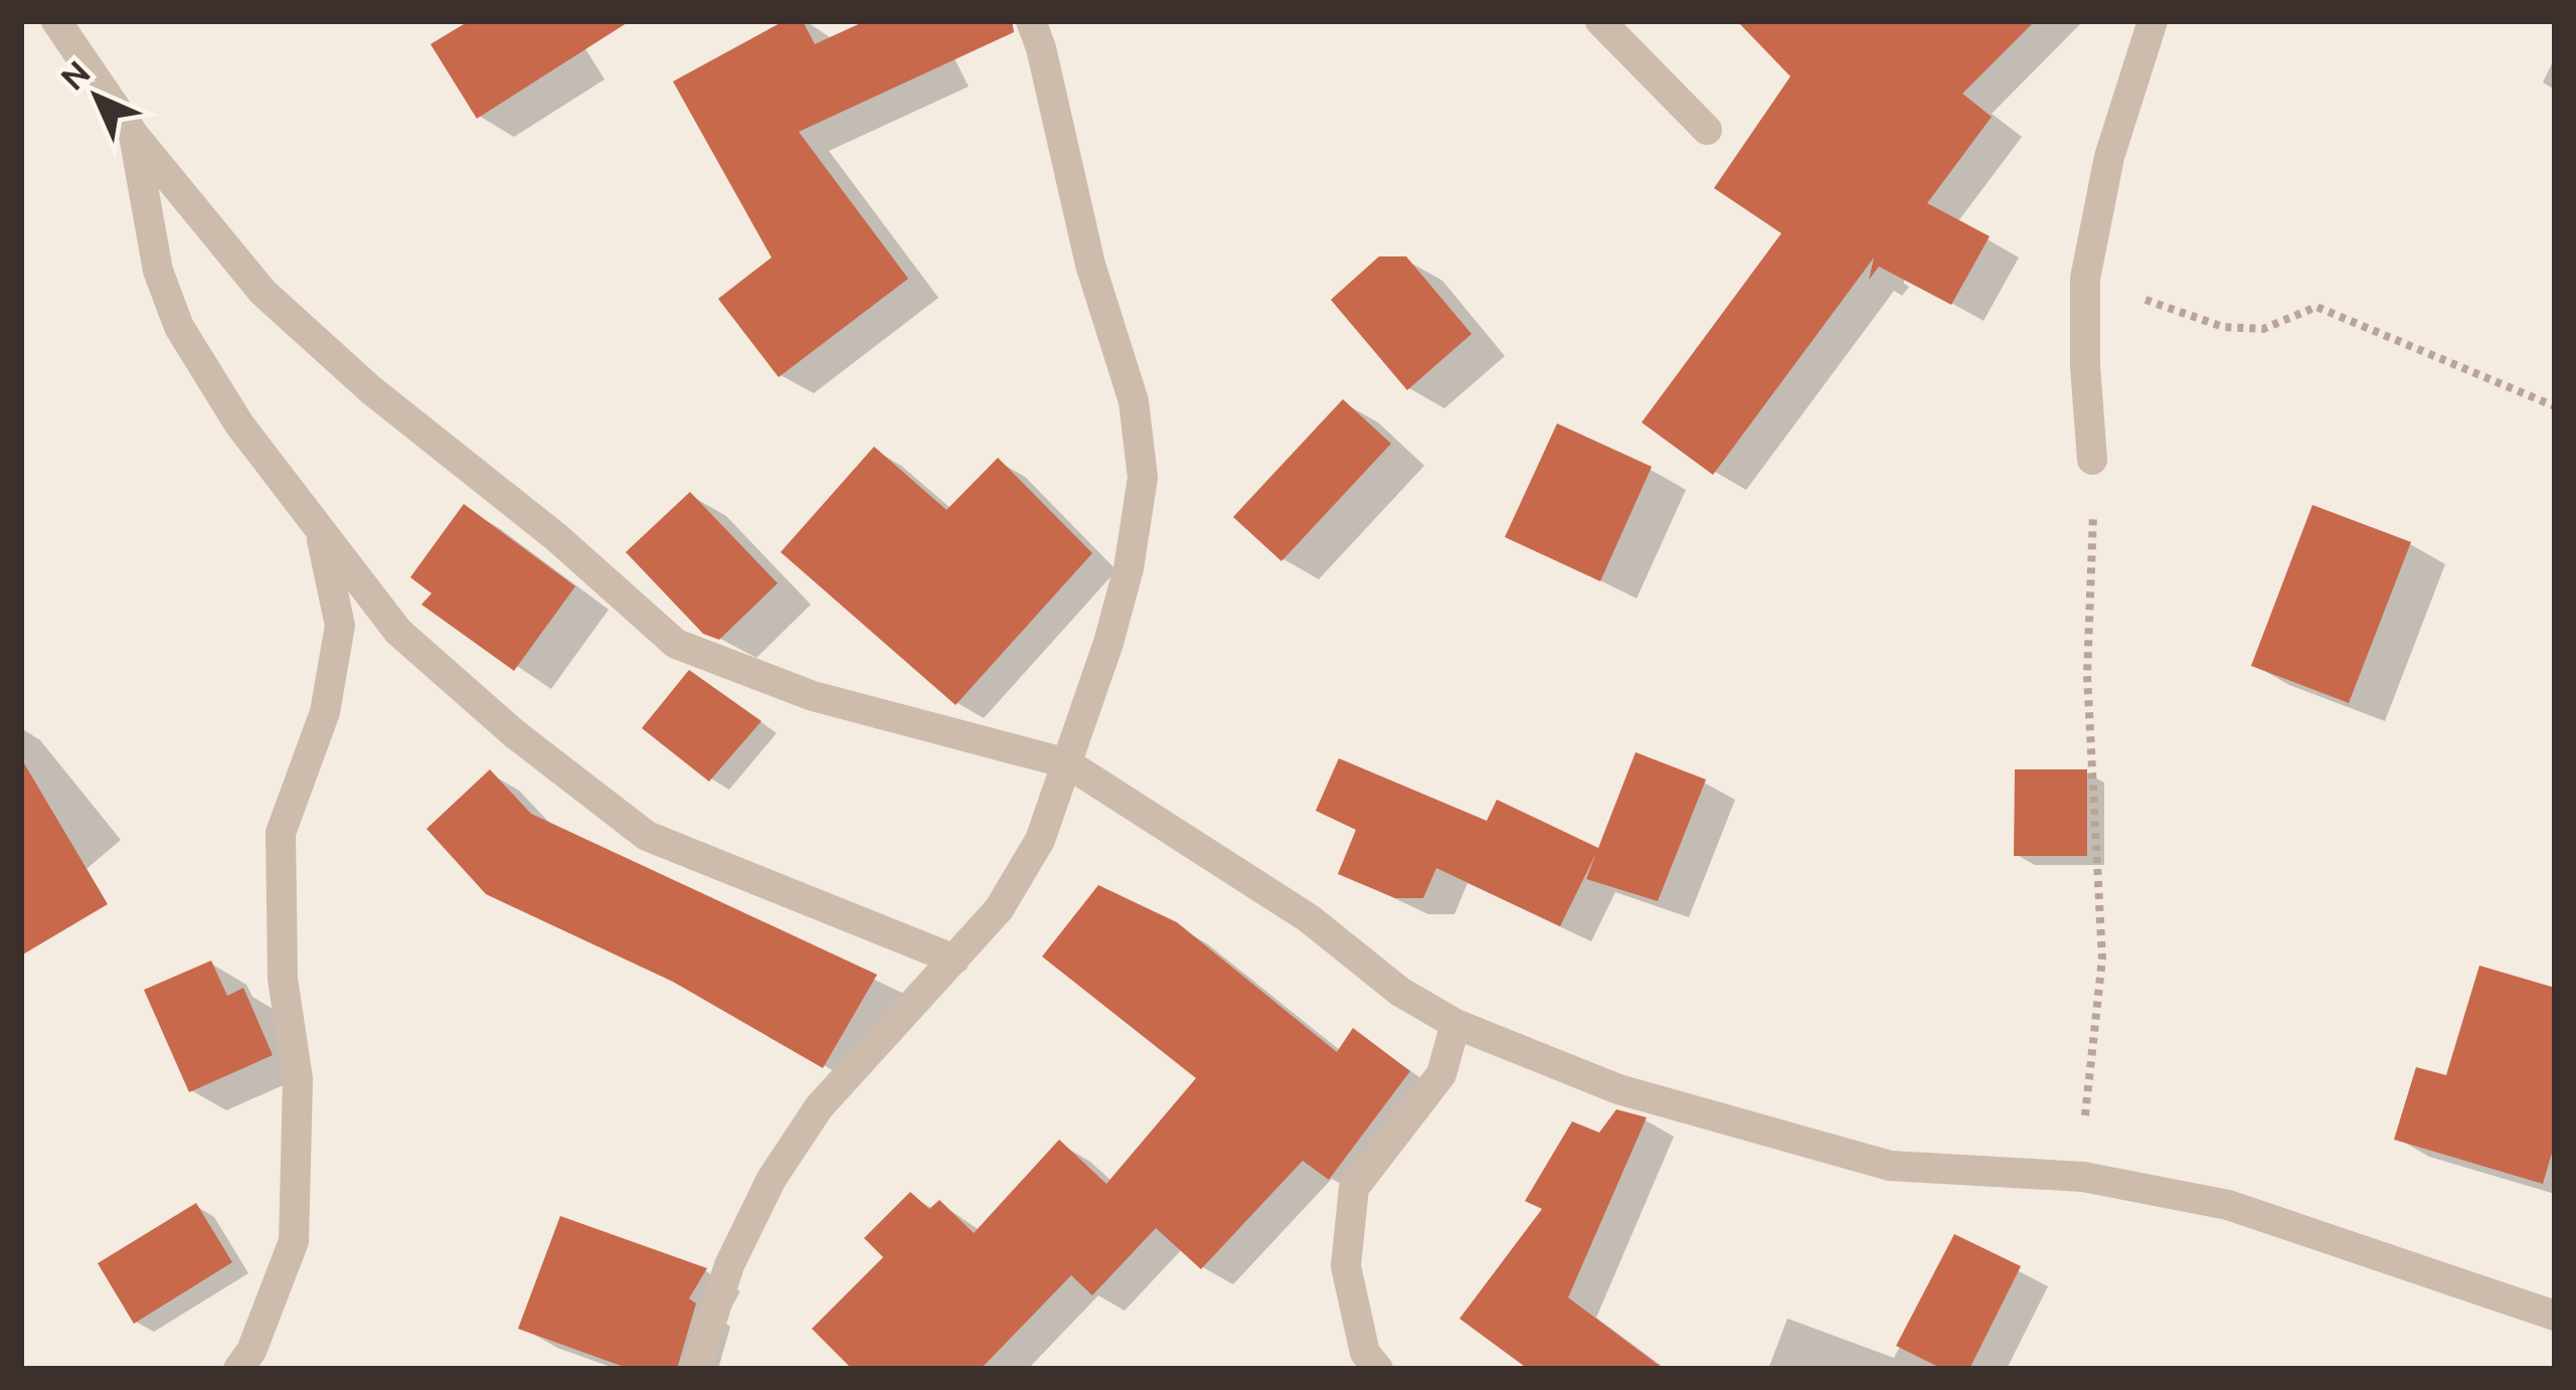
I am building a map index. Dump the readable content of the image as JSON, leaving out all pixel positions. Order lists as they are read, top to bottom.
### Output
{
  "north": "top left"
}
